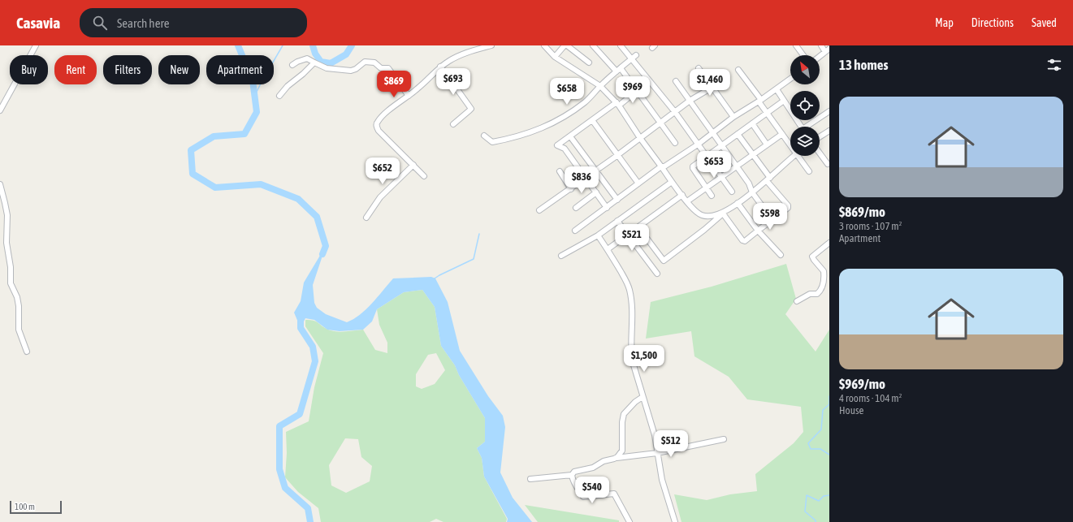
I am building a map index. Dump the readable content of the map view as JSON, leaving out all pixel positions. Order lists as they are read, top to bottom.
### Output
{
  "scale_bar": "100 m",
  "north": "top left",
  "page": {
    "header": "Casavia",
    "search": "Search here",
    "nav": ["Map", "Directions", "Saved"],
    "heading": "13 homes",
    "chip": [
      "Buy",
      "Rent",
      "Filters",
      "New",
      "Apartment"
    ],
    "price": [
      "$693",
      "$1,460",
      "$869",
      "$969",
      "$658",
      "$653",
      "$652",
      "$836",
      "$598",
      "$521",
      "$1,500",
      "$512",
      "$540"
    ],
    "list": [
      {
        "name": "$869/mo",
        "note": "3 rooms · 107 m² · Apartment"
      },
      {
        "name": "$969/mo",
        "note": "4 rooms · 104 m² · House"
      }
    ],
    "scale": "100 m"
  }
}
